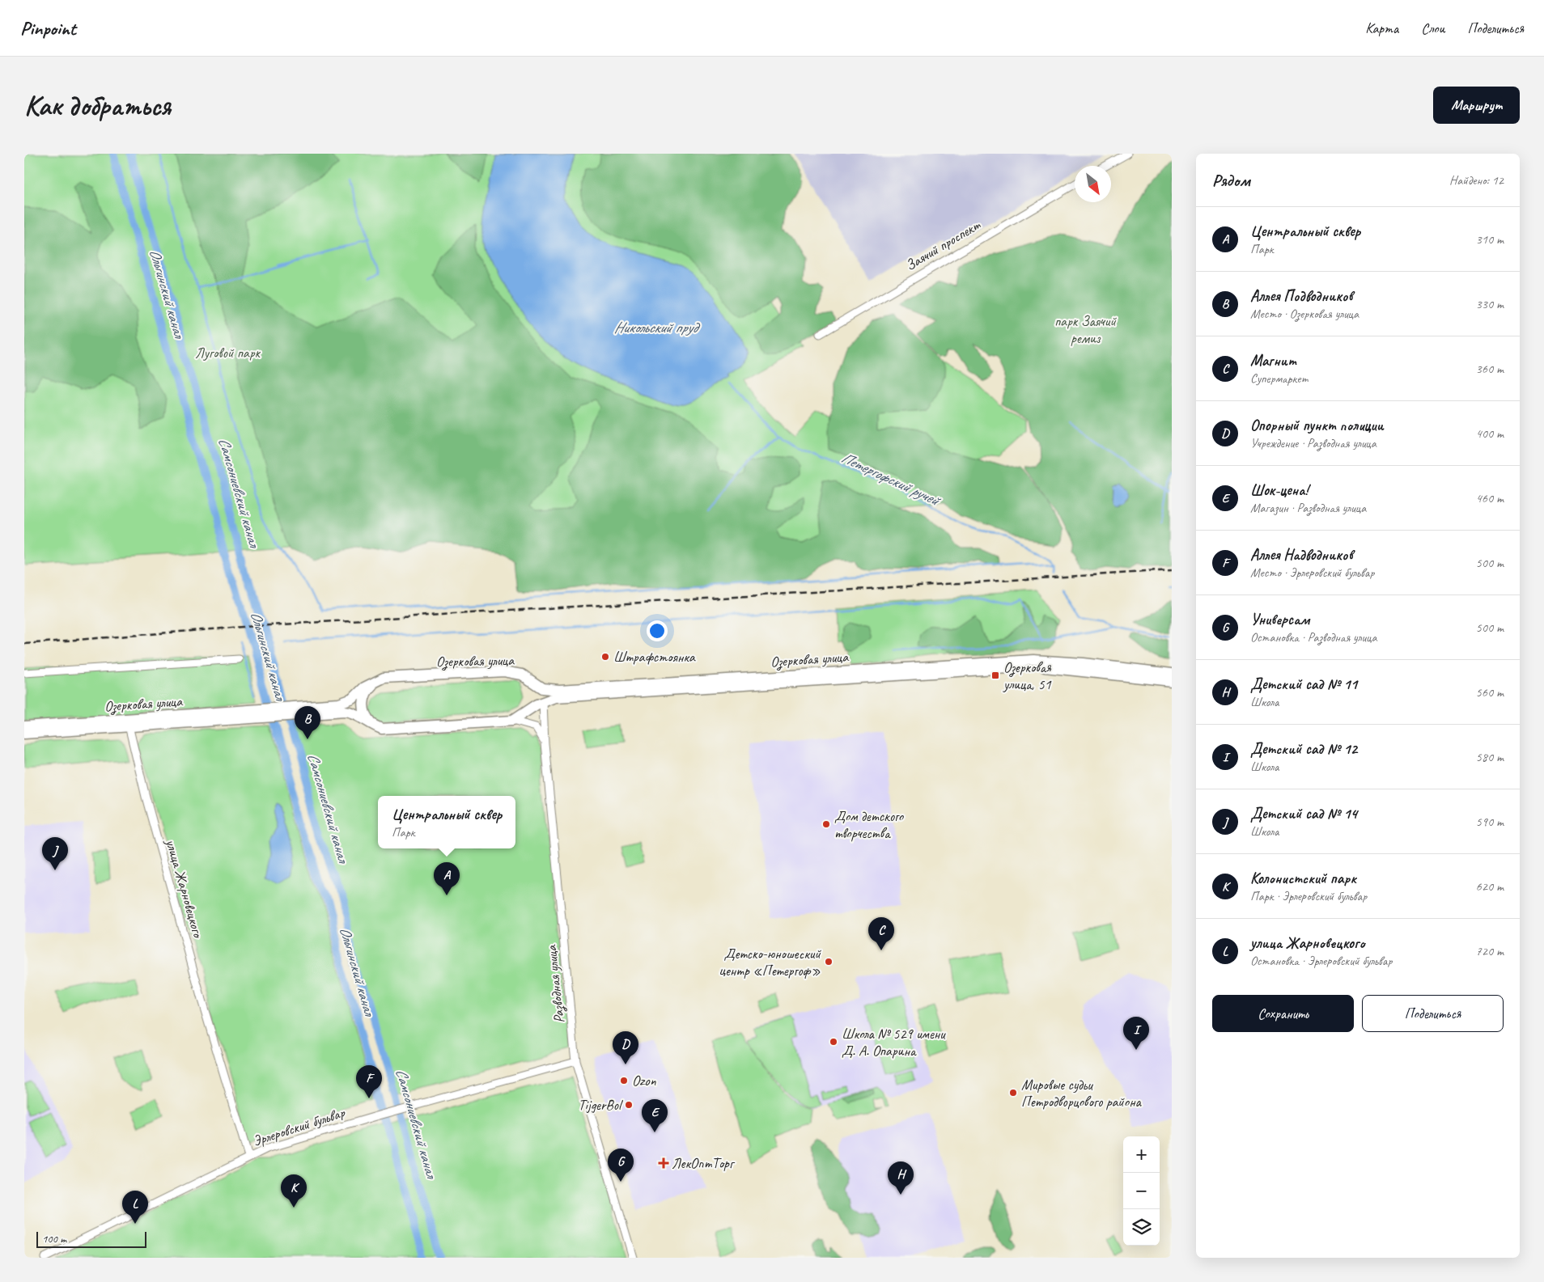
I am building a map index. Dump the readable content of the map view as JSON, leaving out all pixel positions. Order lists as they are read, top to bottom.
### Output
{
  "streets": {
    "street": [
      "Заячий проспект",
      "Озерковая улица",
      "улица Жарновецкого",
      "Разводная улица",
      "Эрлеровский бульвар"
    ]
  },
  "crossings": [
    ["Озерковая улица", "улица Жарновецкого"],
    ["Озерковая улица", "Разводная улица"],
    ["улица Жарновецкого", "Эрлеровский бульвар"],
    ["Разводная улица", "Эрлеровский бульвар"]
  ],
  "water": [
    "Ольгинский канал",
    "Никольский пруд",
    "Петергофский ручей",
    "Самсониевский канал"
  ],
  "parks": ["парк Заячий ремиз", "Луговой парк"],
  "places": {
    "other": [
      "Штрафстоянка",
      "Дом детского творчества",
      "Детско-юношеский центр «Петергоф»",
      "Школа № 529 имени Д. А. Опарина",
      "Ozon",
      "Мировые судьи Петродворцового района",
      "TijgerBol"
    ],
    "transit": ["Озерковая улица, 51"],
    "health": ["ЛекОптТорг"]
  },
  "scale_bar": "100 m",
  "north": "bottom right",
  "page": {
    "header": "Pinpoint",
    "nav": ["Карта", "Слои", "Поделиться"],
    "buttons": [
      "Маршрут",
      ["Сохранить", "Поделиться"]
    ],
    "title": "Как добраться",
    "heading": ["Рядом", "Найдено: 12"],
    "list": [
      {
        "mark": "A",
        "name": "Центральный сквер",
        "note": "Парк",
        "value": "310 m"
      },
      {
        "mark": "B",
        "name": "Аллея Подводников",
        "note": "Место · Озерковая улица",
        "value": "330 m"
      },
      {
        "mark": "C",
        "name": "Магнит",
        "note": "Супермаркет",
        "value": "360 m"
      },
      {
        "mark": "D",
        "name": "Опорный пункт полиции",
        "note": "Учреждение · Разводная улица",
        "value": "400 m"
      },
      {
        "mark": "E",
        "name": "Шок-цена!",
        "note": "Магазин · Разводная улица",
        "value": "460 m"
      },
      {
        "mark": "F",
        "name": "Аллея Надводников",
        "note": "Место · Эрлеровский бульвар",
        "value": "500 m"
      },
      {
        "mark": "G",
        "name": "Универсам",
        "note": "Остановка · Разводная улица",
        "value": "500 m"
      },
      {
        "mark": "H",
        "name": "Детский сад № 11",
        "note": "Школа",
        "value": "560 m"
      },
      {
        "mark": "I",
        "name": "Детский сад № 12",
        "note": "Школа",
        "value": "580 m"
      },
      {
        "mark": "J",
        "name": "Детский сад № 14",
        "note": "Школа",
        "value": "590 m"
      },
      {
        "mark": "K",
        "name": "Колонистский парк",
        "note": "Парк · Эрлеровский бульвар",
        "value": "620 m"
      },
      {
        "mark": "L",
        "name": "улица Жарновецкого",
        "note": "Остановка · Эрлеровский бульвар",
        "value": "720 m"
      }
    ],
    "pins": [
      "B",
      "J",
      "A",
      "C",
      "I",
      "D",
      "F",
      "E",
      "G",
      "H",
      "K",
      "L"
    ],
    "popup": ["Центральный сквер", "Парк"],
    "map_buttons": ["+", "−"],
    "scale": "100 m"
  }
}
